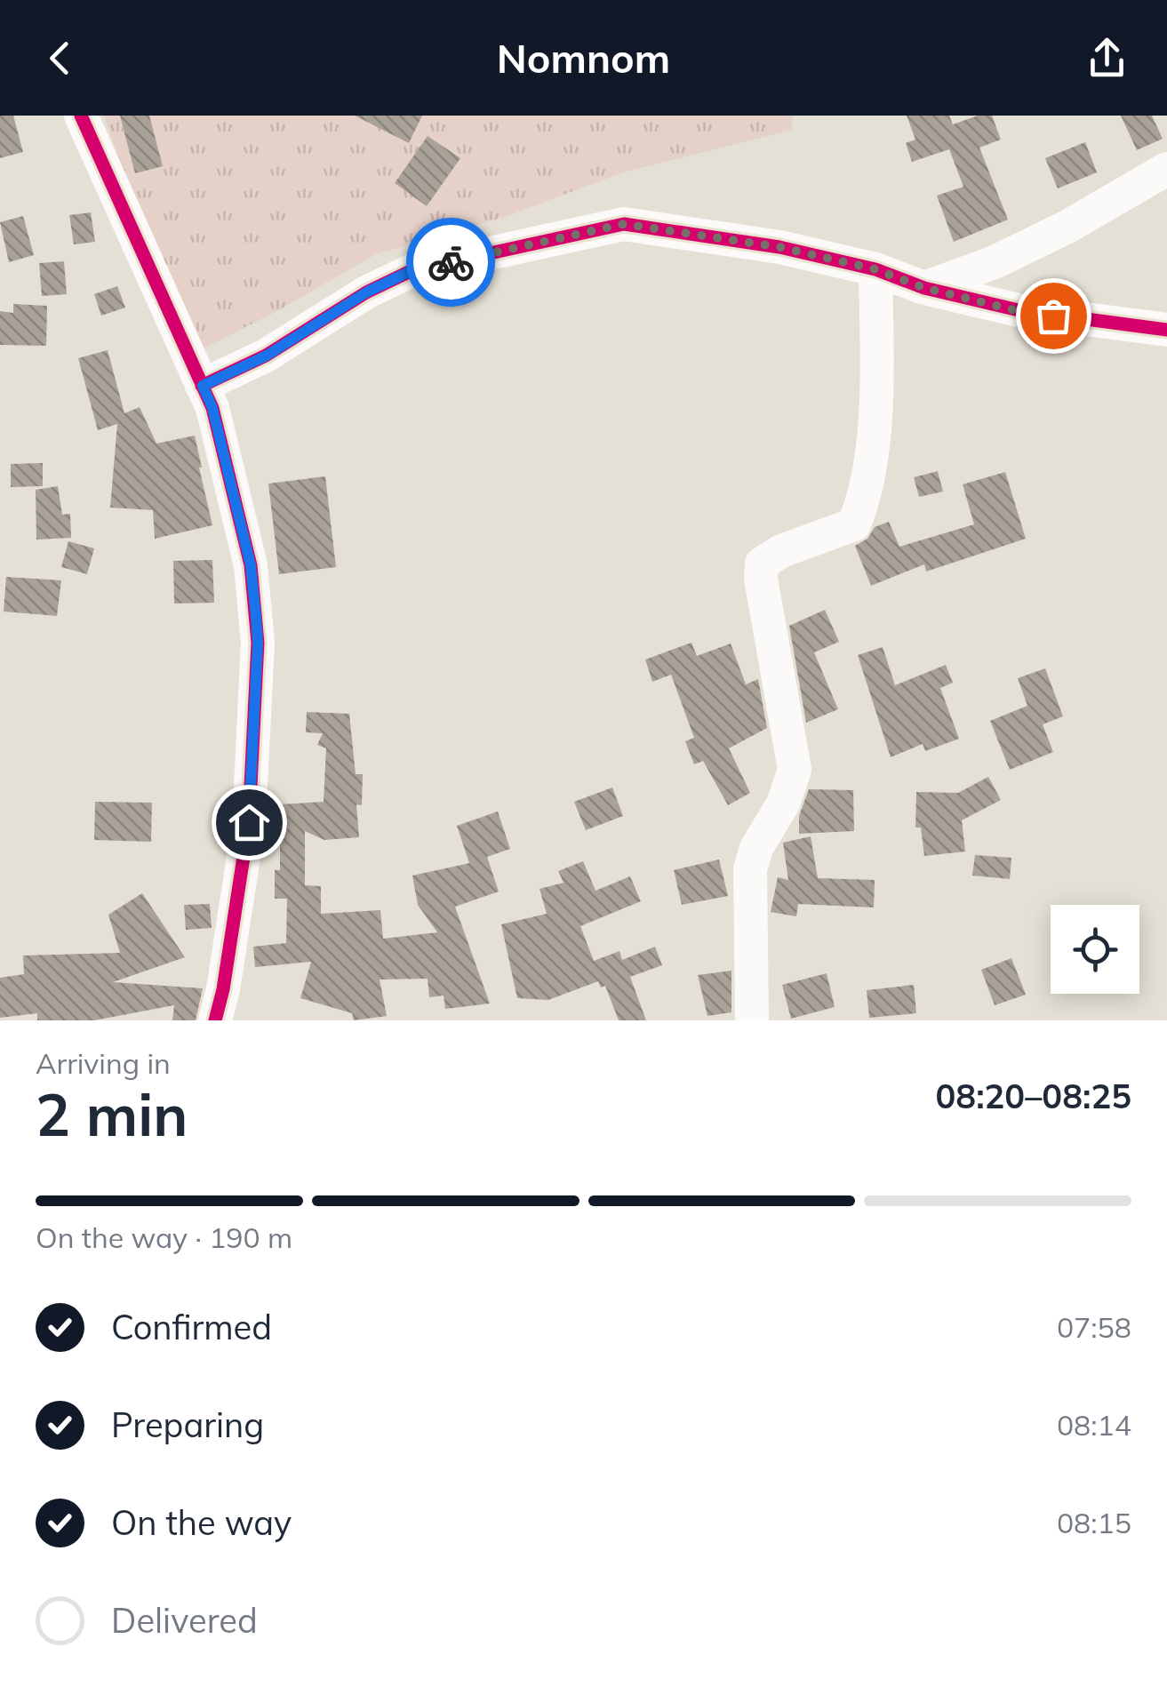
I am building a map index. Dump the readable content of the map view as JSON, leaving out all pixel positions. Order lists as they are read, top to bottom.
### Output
{
  "page": {
    "header": "Nomnom",
    "heading": ["2 min", "Arriving in", "08:20–08:25"],
    "bar": "On the way · 190 m",
    "list": [
      ["Confirmed", "07:58"],
      ["Preparing", "08:14"],
      ["On the way", "08:15"],
      "Delivered"
    ]
  }
}
